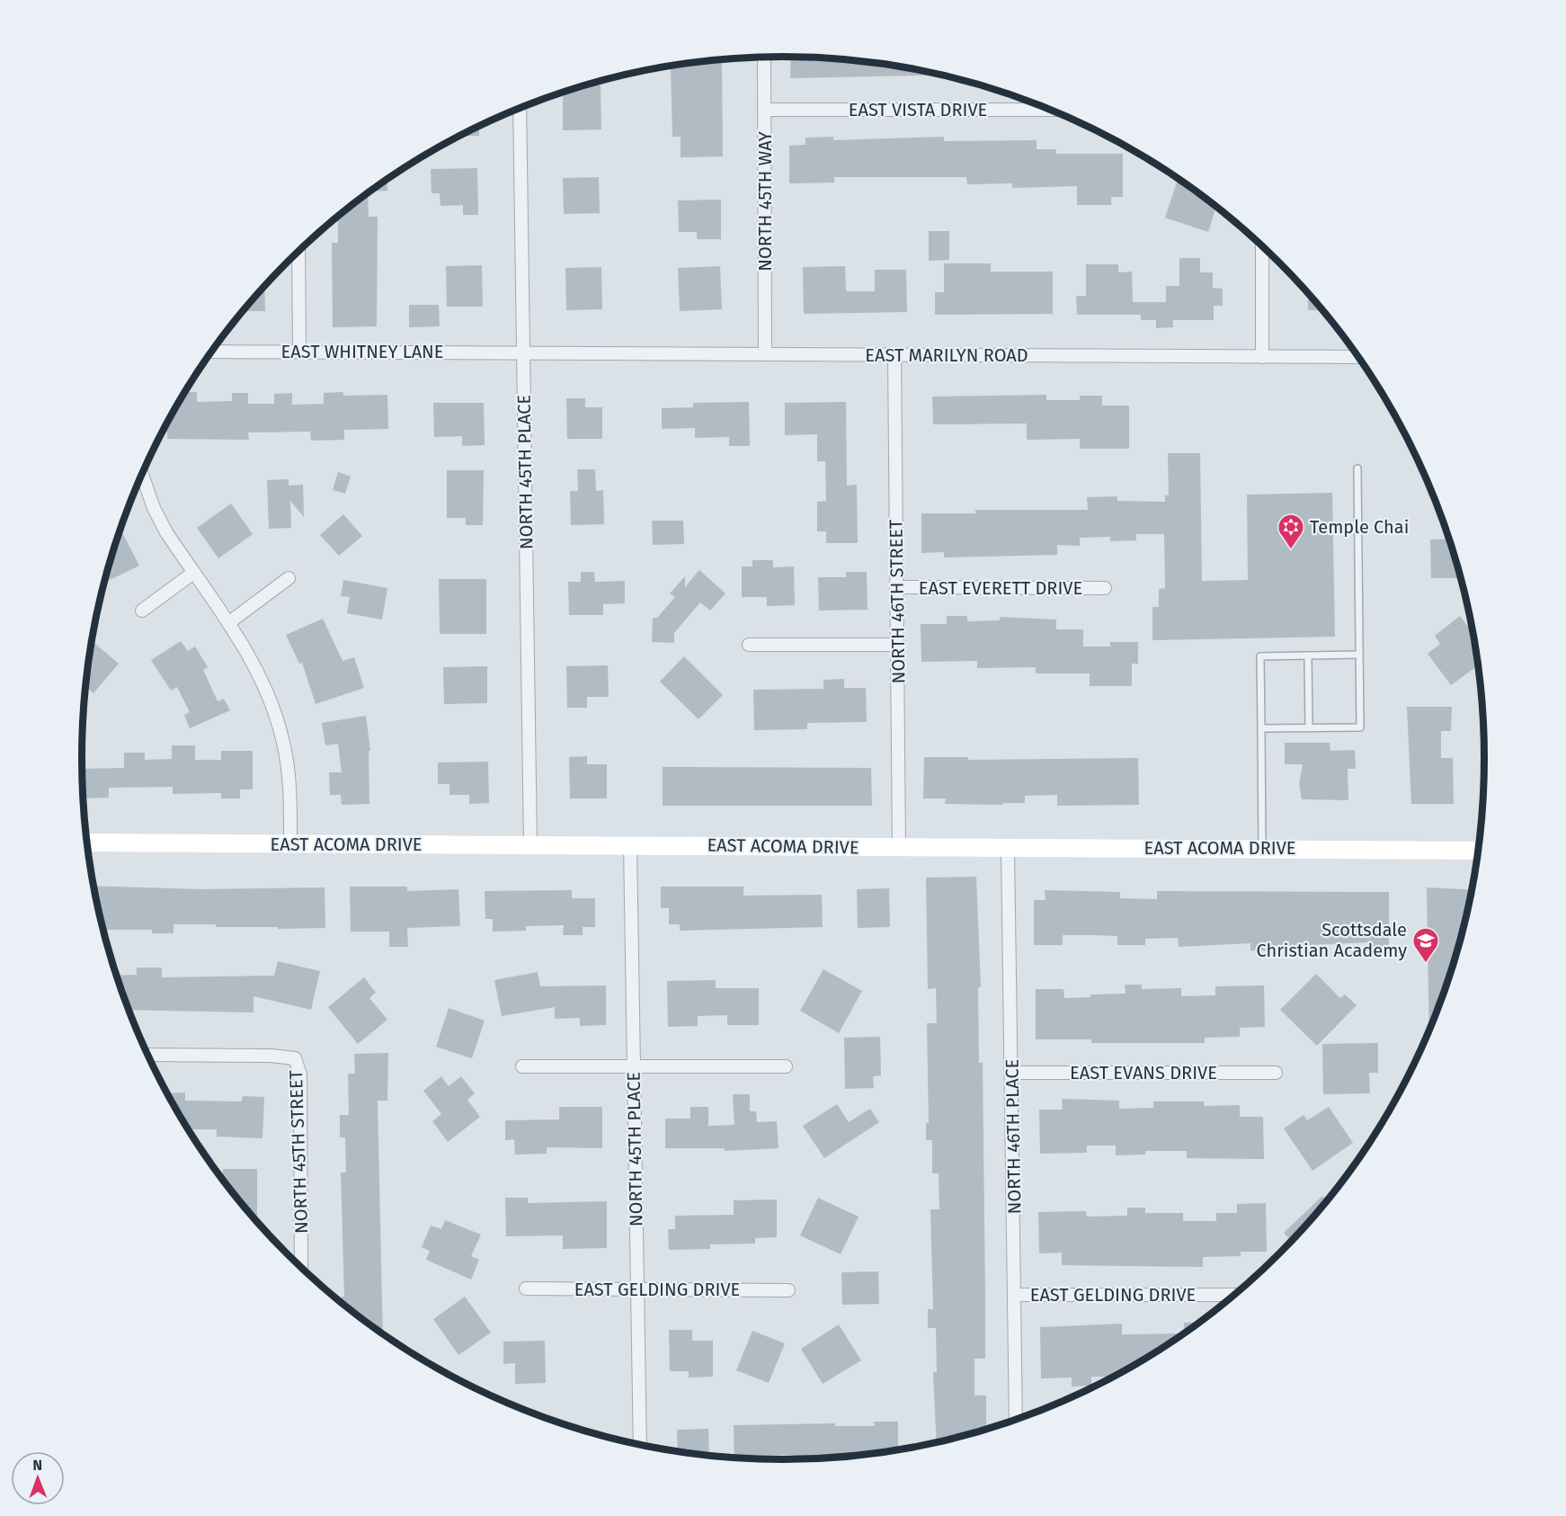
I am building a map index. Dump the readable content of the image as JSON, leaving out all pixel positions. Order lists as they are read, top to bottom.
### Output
{
  "streets": {
    "street": [
      "EAST VISTA DRIVE",
      "NORTH 45TH WAY",
      "EAST WHITNEY LANE",
      "EAST MARILYN ROAD",
      "NORTH 45TH PLACE",
      "EAST EVERETT DRIVE",
      "NORTH 46TH STREET",
      "EAST ACOMA DRIVE",
      "EAST EVANS DRIVE",
      "NORTH 46TH PLACE",
      "NORTH 45TH STREET",
      "EAST GELDING DRIVE"
    ]
  },
  "crossings": [
    ["EAST VISTA DRIVE", "NORTH 45TH WAY"],
    ["NORTH 45TH WAY", "EAST MARILYN ROAD"],
    ["EAST WHITNEY LANE", "EAST MARILYN ROAD"],
    ["EAST WHITNEY LANE", "NORTH 45TH PLACE"],
    ["EAST MARILYN ROAD", "NORTH 45TH PLACE"],
    ["EAST MARILYN ROAD", "NORTH 46TH STREET"],
    ["NORTH 45TH PLACE", "EAST ACOMA DRIVE"],
    ["NORTH 45TH PLACE", "EAST GELDING DRIVE"],
    ["EAST EVERETT DRIVE", "NORTH 46TH STREET"],
    ["NORTH 46TH STREET", "EAST ACOMA DRIVE"],
    ["EAST ACOMA DRIVE", "NORTH 46TH PLACE"],
    ["EAST EVANS DRIVE", "NORTH 46TH PLACE"],
    ["NORTH 46TH PLACE", "EAST GELDING DRIVE"]
  ],
  "places": {
    "synagogue": ["Temple Chai"],
    "school or university": ["Scottsdale Christian Academy"]
  },
  "north": "top"
}
